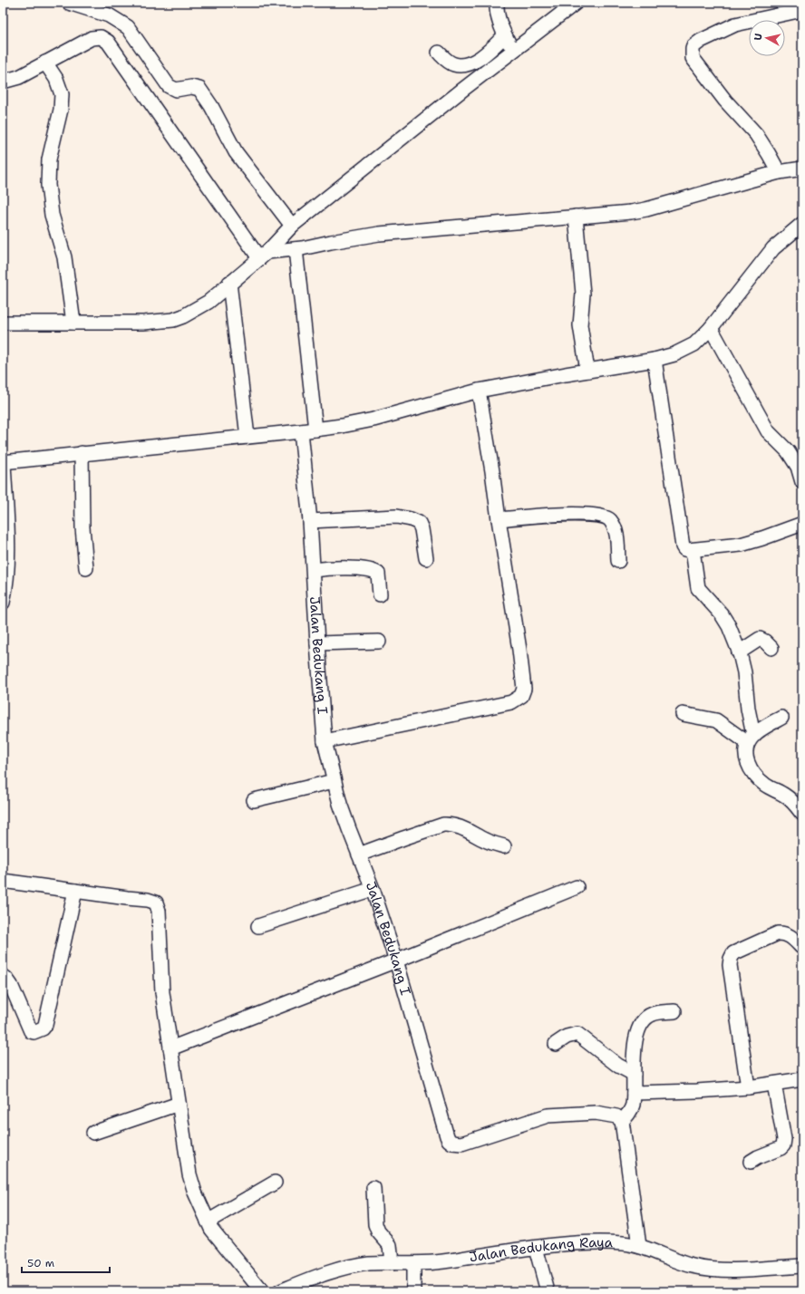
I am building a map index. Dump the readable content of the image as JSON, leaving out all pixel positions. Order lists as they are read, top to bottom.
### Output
{
  "streets": {
    "street": ["Jalan Bedukang I", "Jalan Bedukang Raya"]
  },
  "scale_bar": "50 m",
  "north": "left"
}
